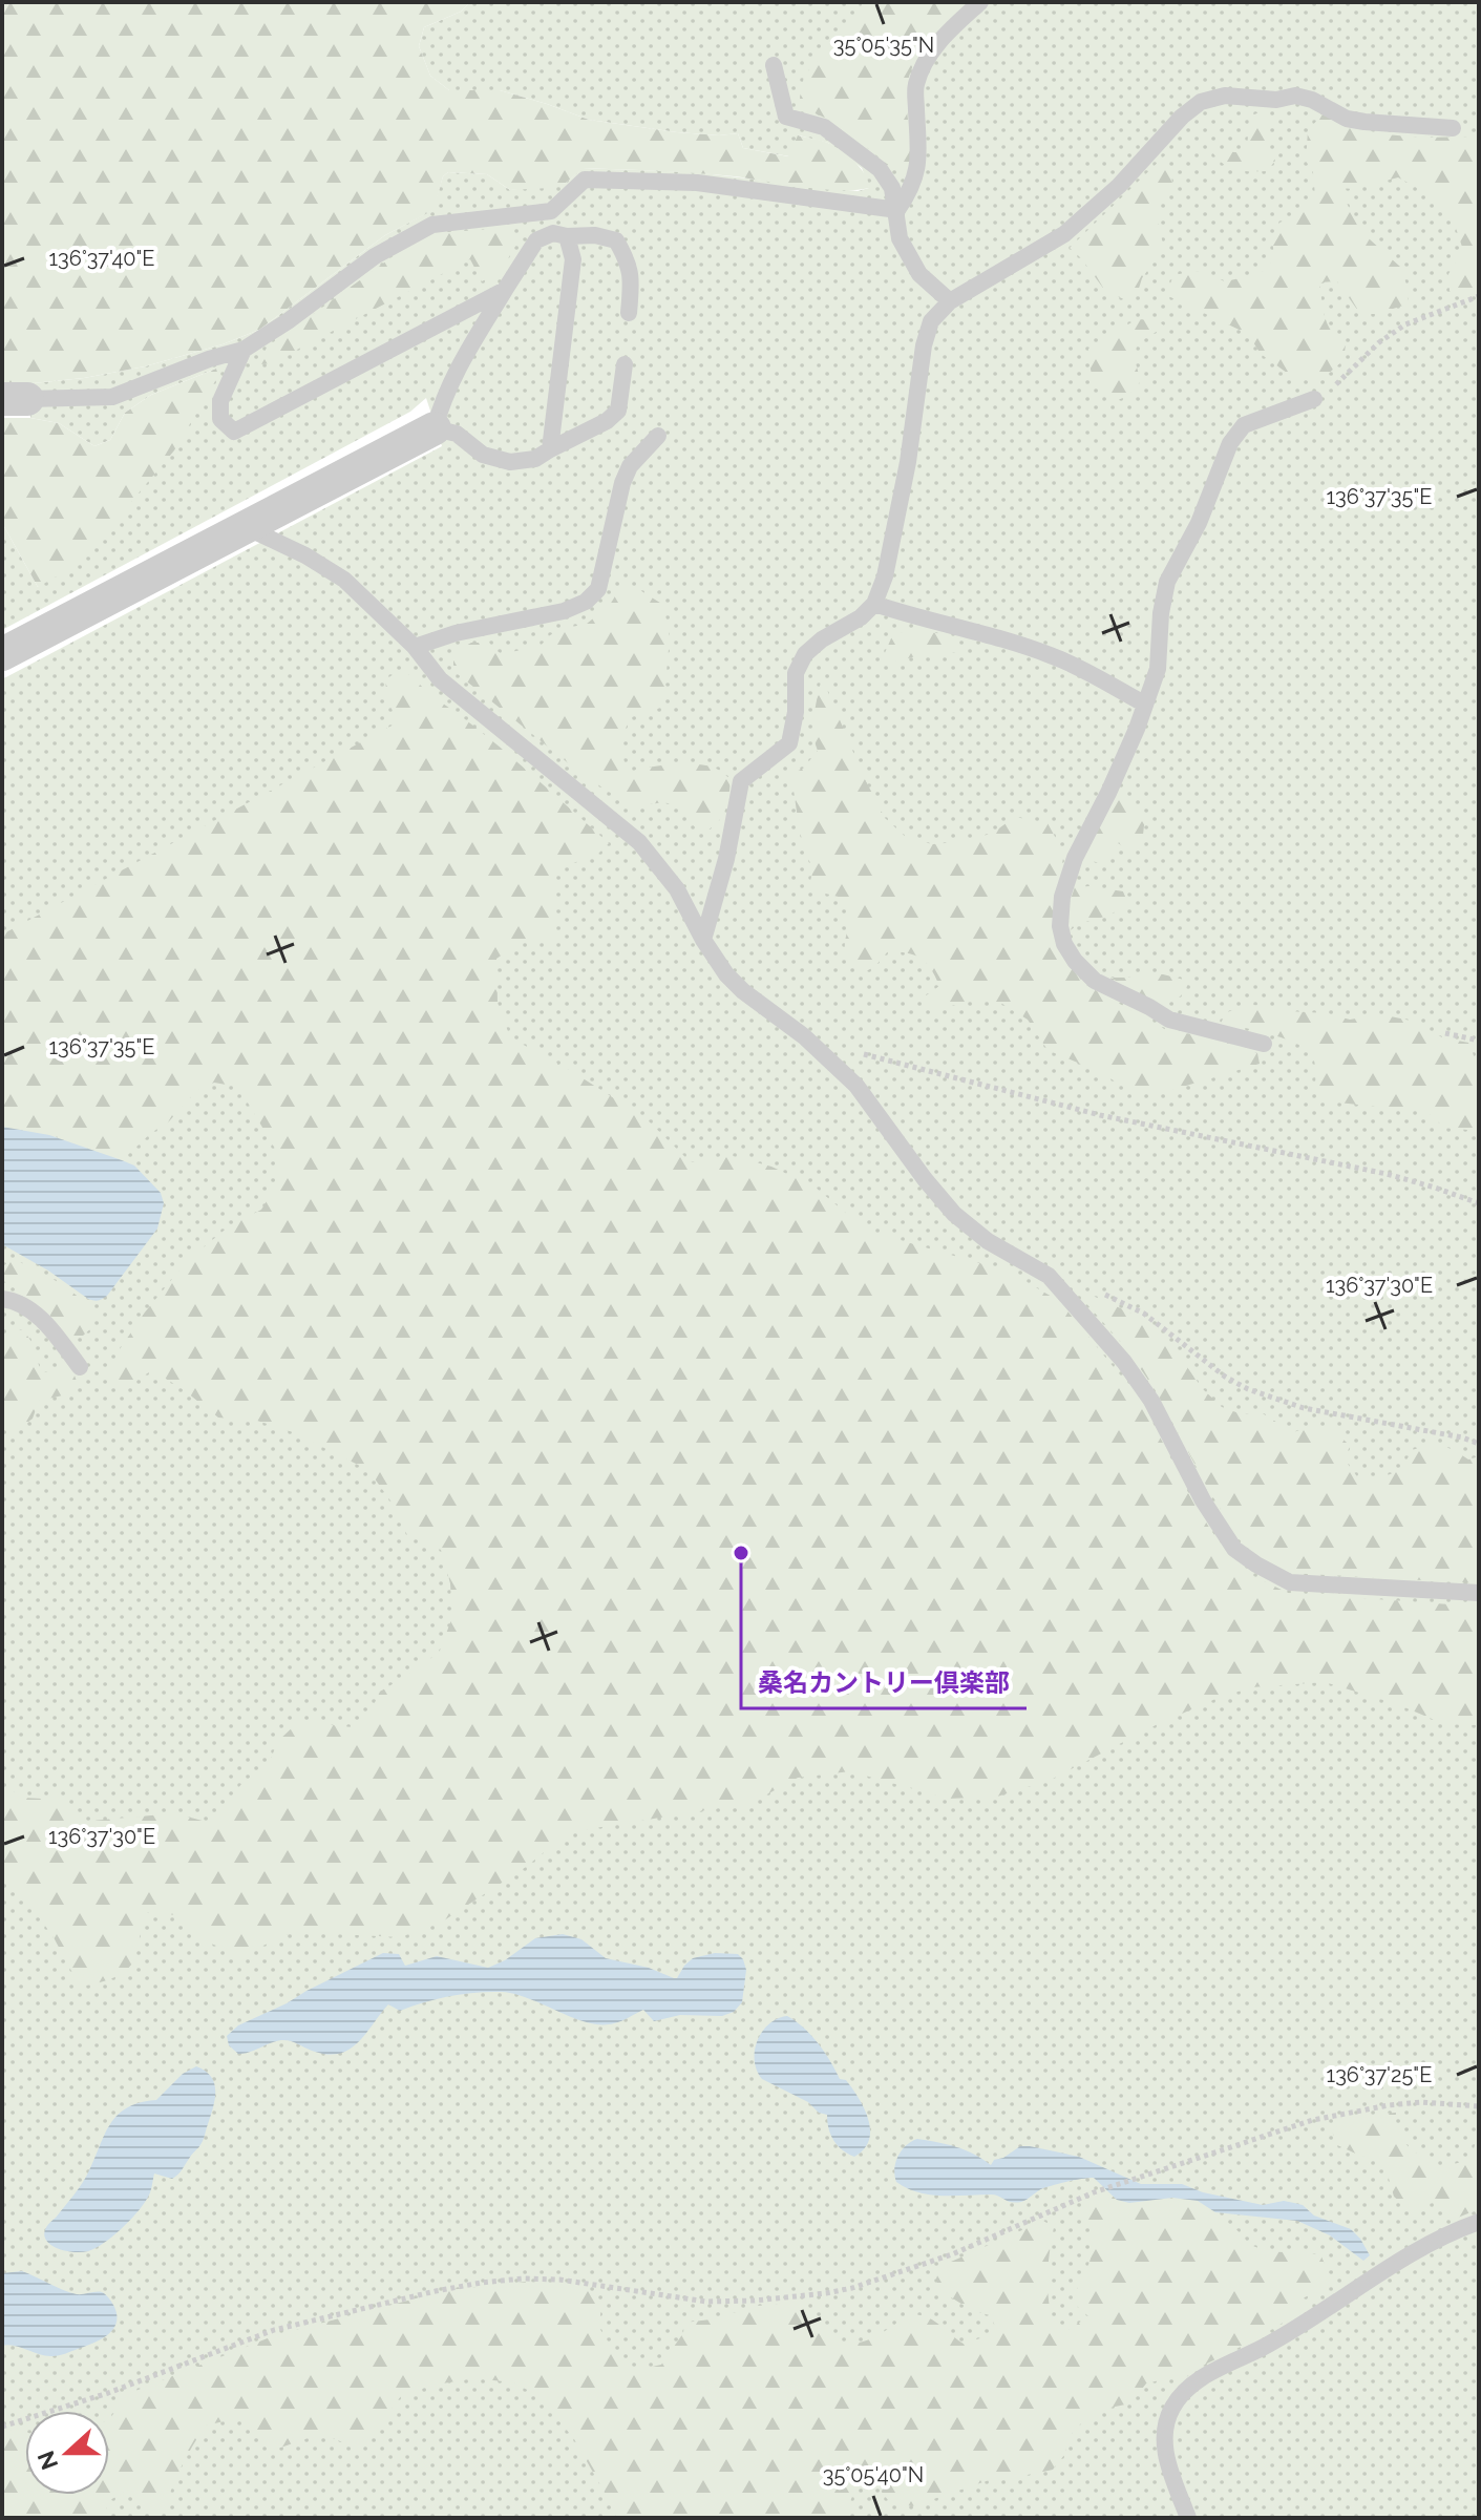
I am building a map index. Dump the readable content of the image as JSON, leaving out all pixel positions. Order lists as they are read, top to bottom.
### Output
{
  "places": ["桑名カントリー倶楽部"],
  "north": "left",
  "coordinates": [
    "35°05'35\"N",
    "136°37'40\"E",
    "136°37'35\"E",
    "136°37'30\"E",
    "136°37'25\"E",
    "35°05'40\"N"
  ]
}
